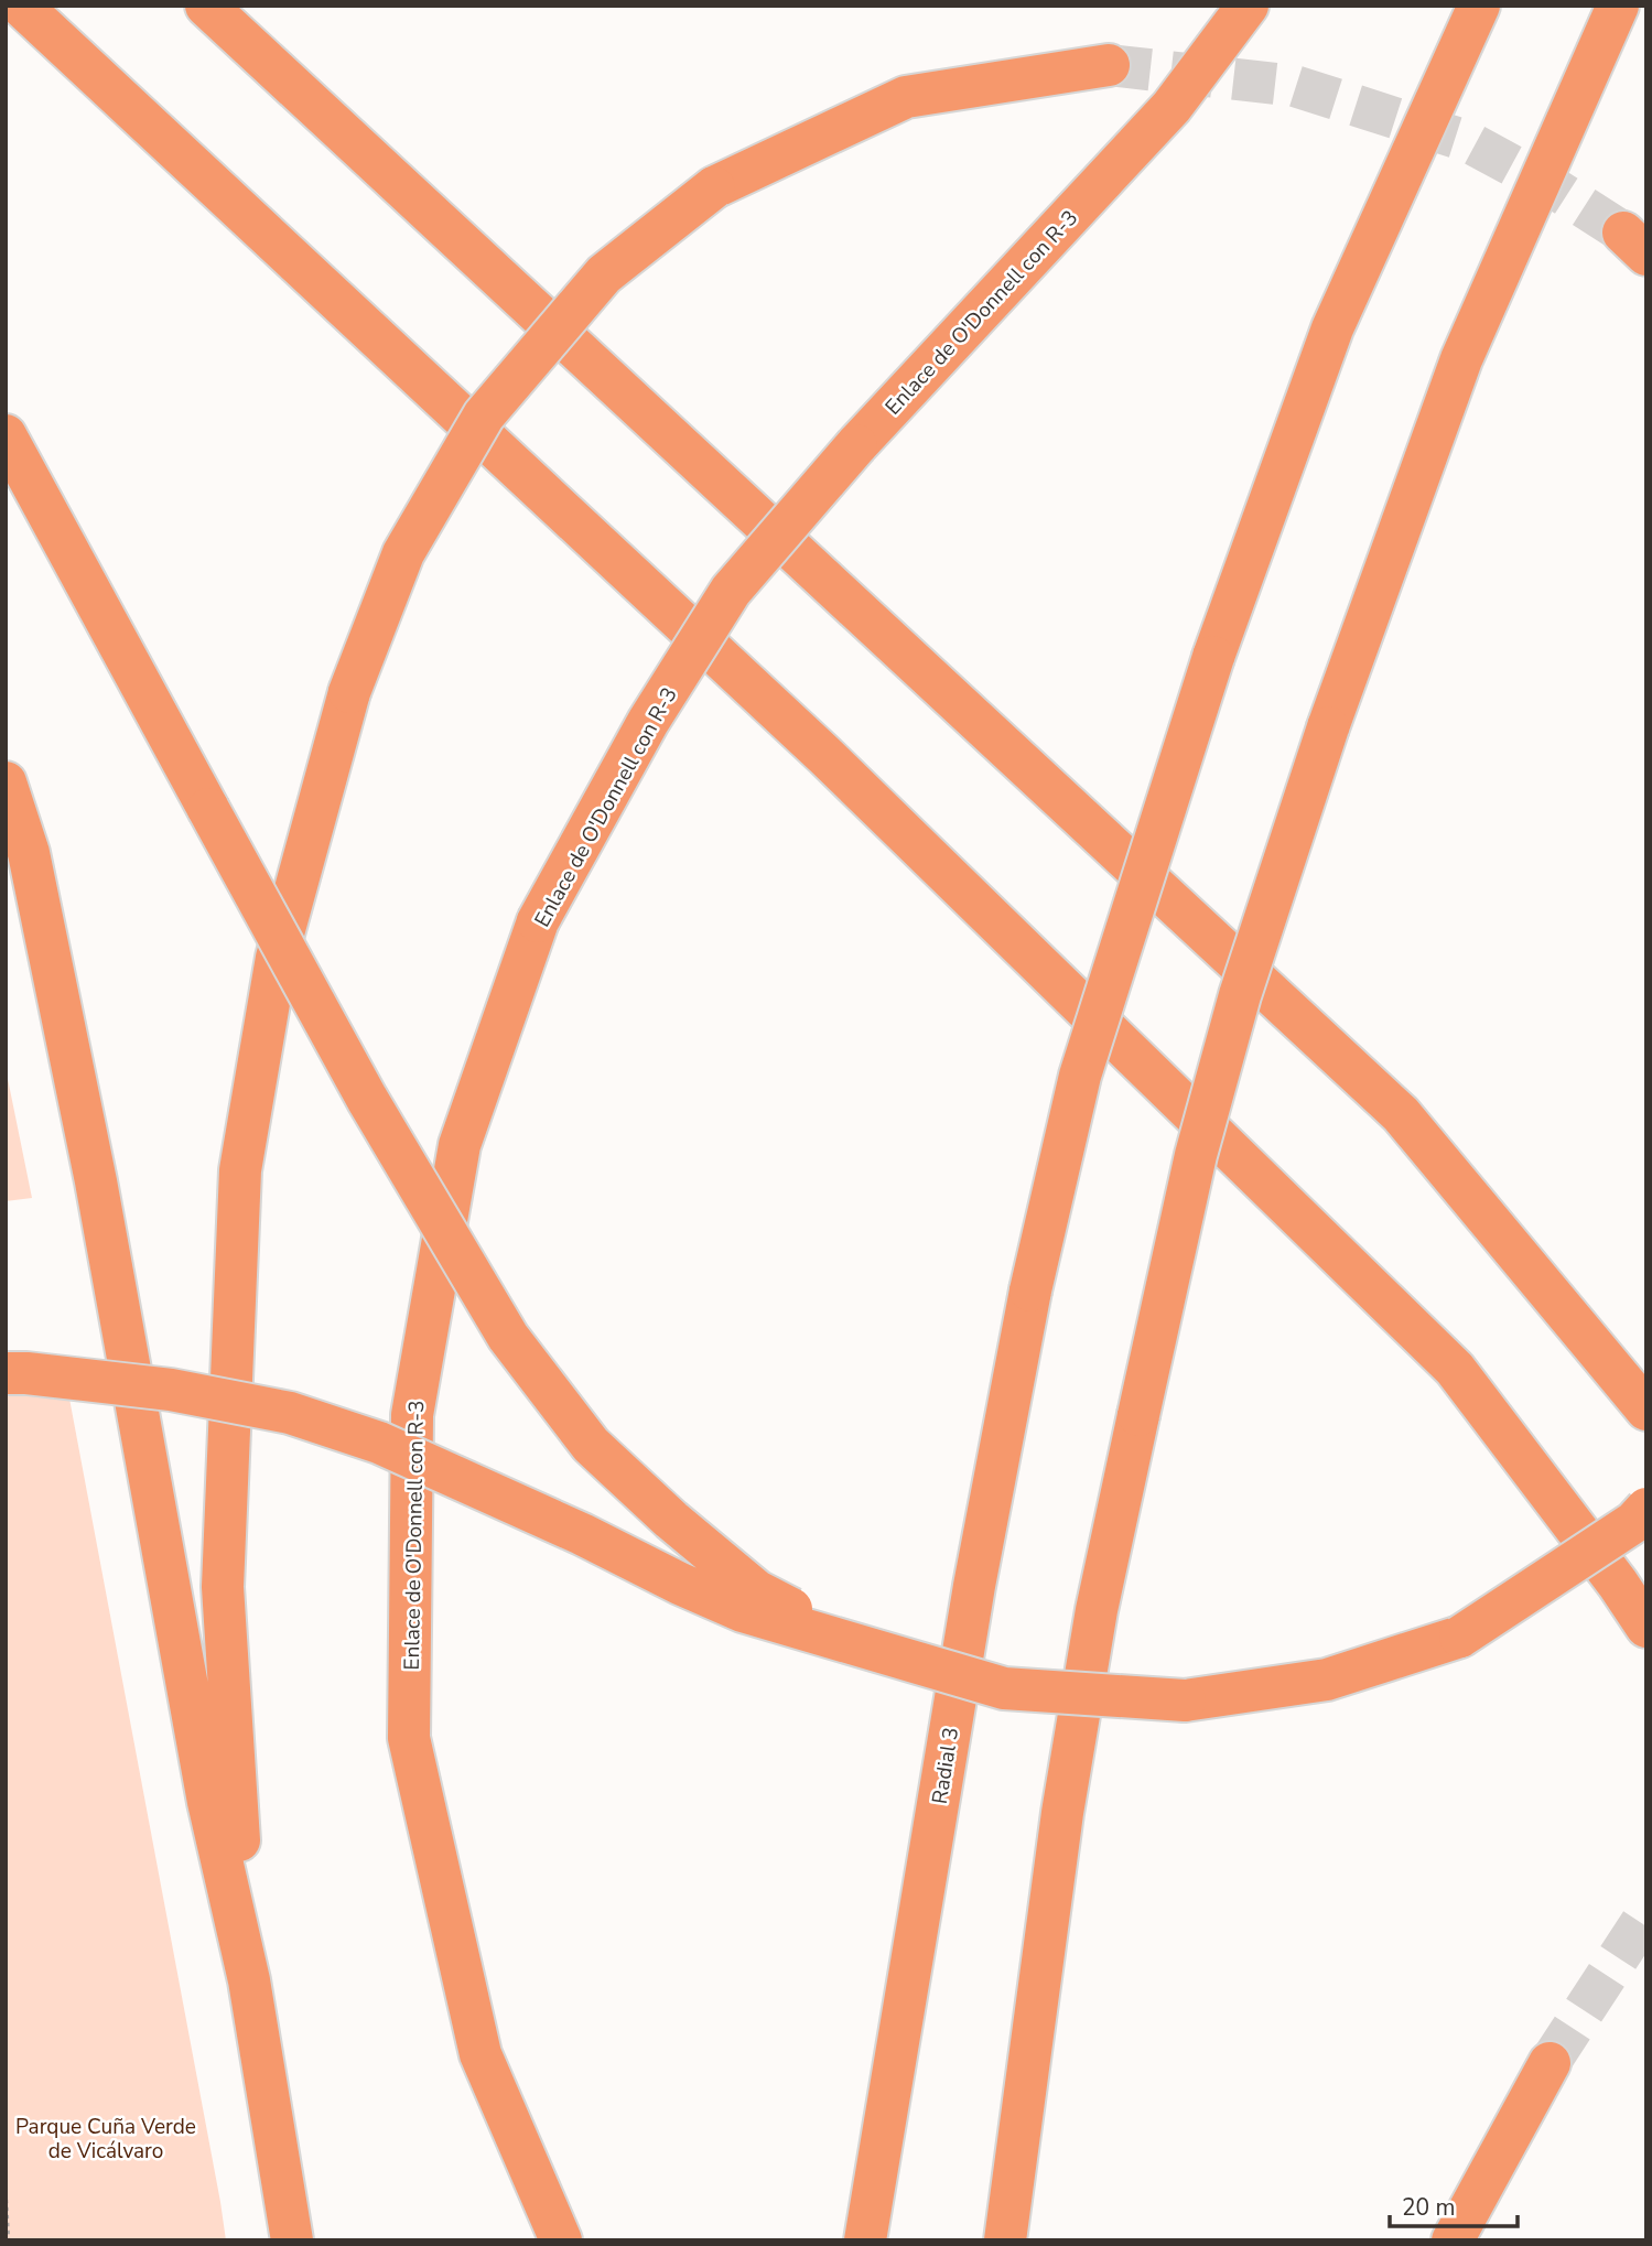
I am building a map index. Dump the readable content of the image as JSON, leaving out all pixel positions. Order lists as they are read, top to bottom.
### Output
{
  "streets": {
    "highway": ["Enlace de O'Donnell con R-3", "Radial 3"]
  },
  "parks": ["Parque Cuña Verde de Vicálvaro"],
  "scale_bar": "20 m"
}
